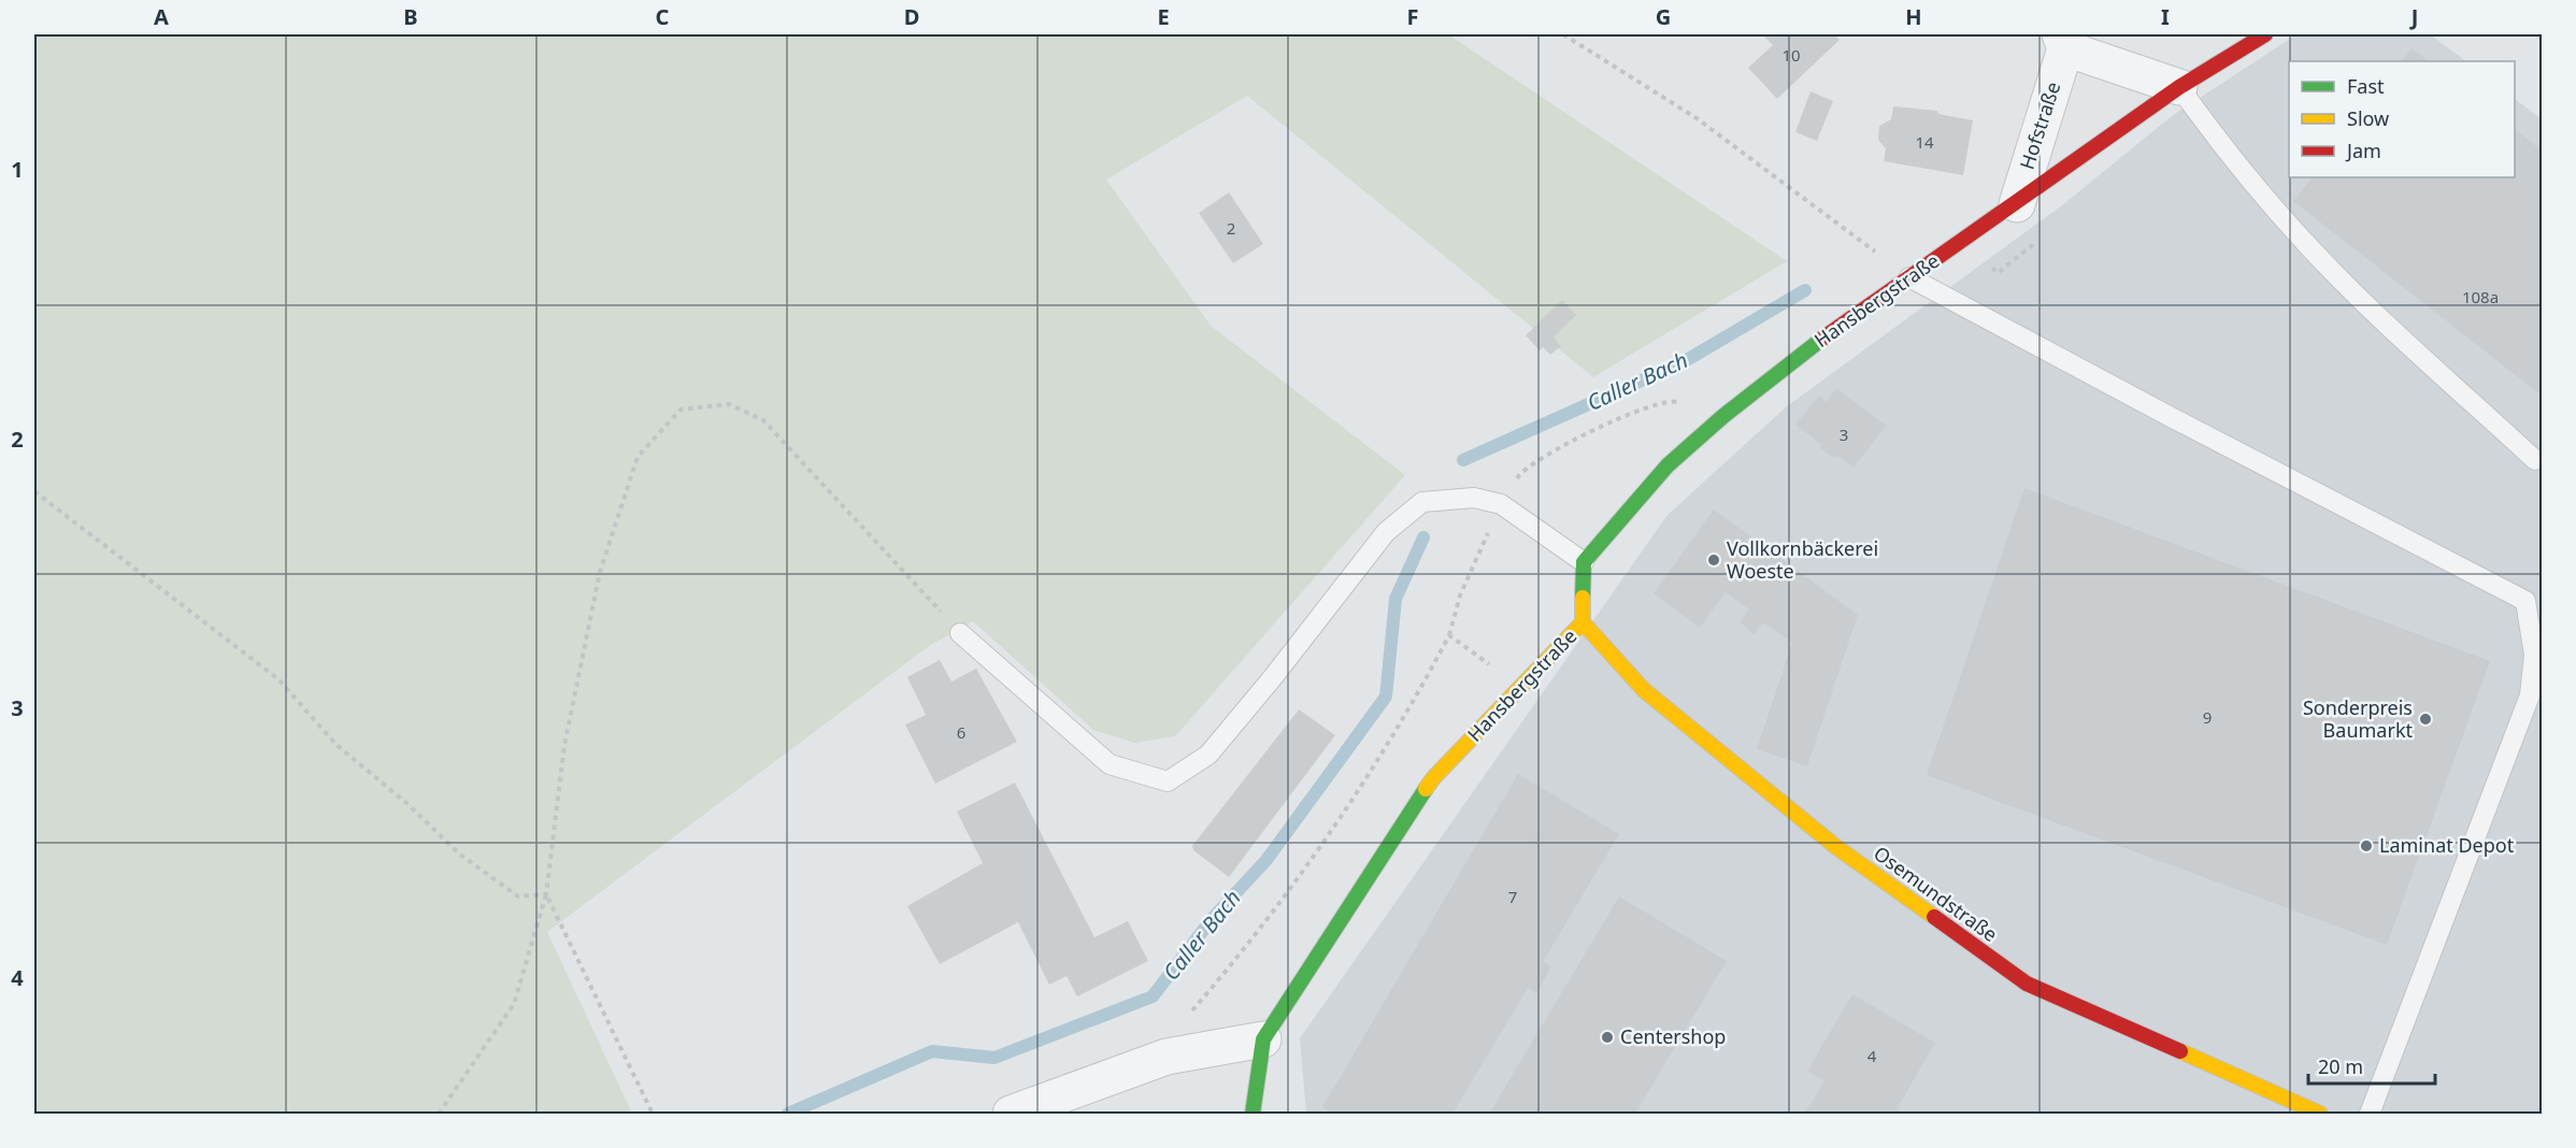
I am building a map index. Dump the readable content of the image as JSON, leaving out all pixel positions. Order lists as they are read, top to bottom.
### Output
{
  "streets": {
    "street": ["Hofstraße", "Hansbergstraße", "Osemundstraße"]
  },
  "crossings": [
    ["Hofstraße", "Hansbergstraße"],
    ["Hansbergstraße", "Osemundstraße"]
  ],
  "water": ["Caller Bach"],
  "places": [
    "Vollkornbäckerei Woeste",
    "Sonderpreis Baumarkt",
    "Laminat Depot",
    "Centershop"
  ],
  "house_numbers": [
    "10",
    "14",
    "2",
    "108a",
    "3",
    "9",
    "6",
    "7",
    "4"
  ],
  "legend": ["Fast", "Slow", "Jam"],
  "scale_bar": "20 m",
  "grid": {
    "columns": [
      "A",
      "B",
      "C",
      "D",
      "E",
      "F",
      "G",
      "H",
      "I",
      "J"
    ],
    "rows": [
      "1",
      "2",
      "3",
      "4"
    ]
  }
}
